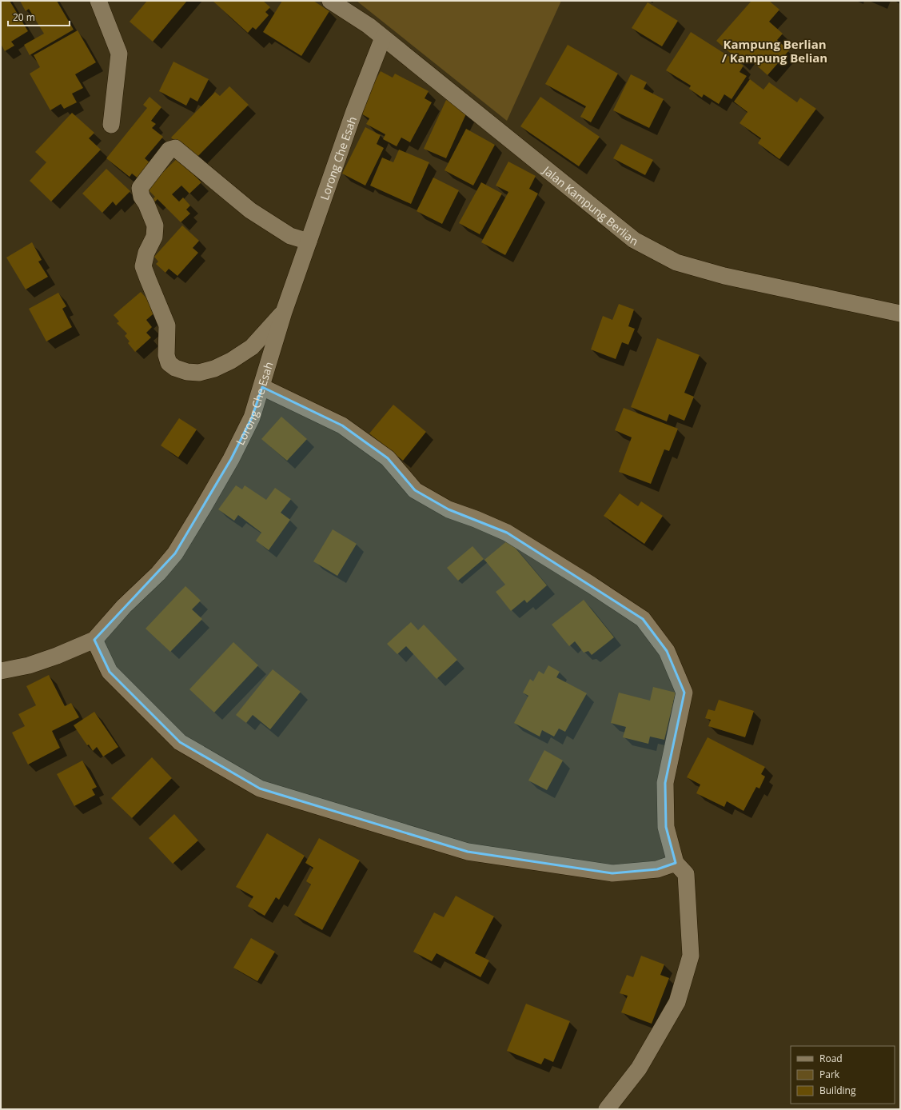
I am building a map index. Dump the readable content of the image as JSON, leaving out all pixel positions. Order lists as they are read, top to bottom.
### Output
{
  "streets": {
    "street": ["Lorong Che Esah", "Jalan Kampung Berlian"]
  },
  "crossings": [
    ["Lorong Che Esah", "Jalan Kampung Berlian"]
  ],
  "districts": ["Kampung Berlian / Kampung Belian"],
  "legend": ["Road", "Park", "Building"],
  "scale_bar": "20 m"
}
